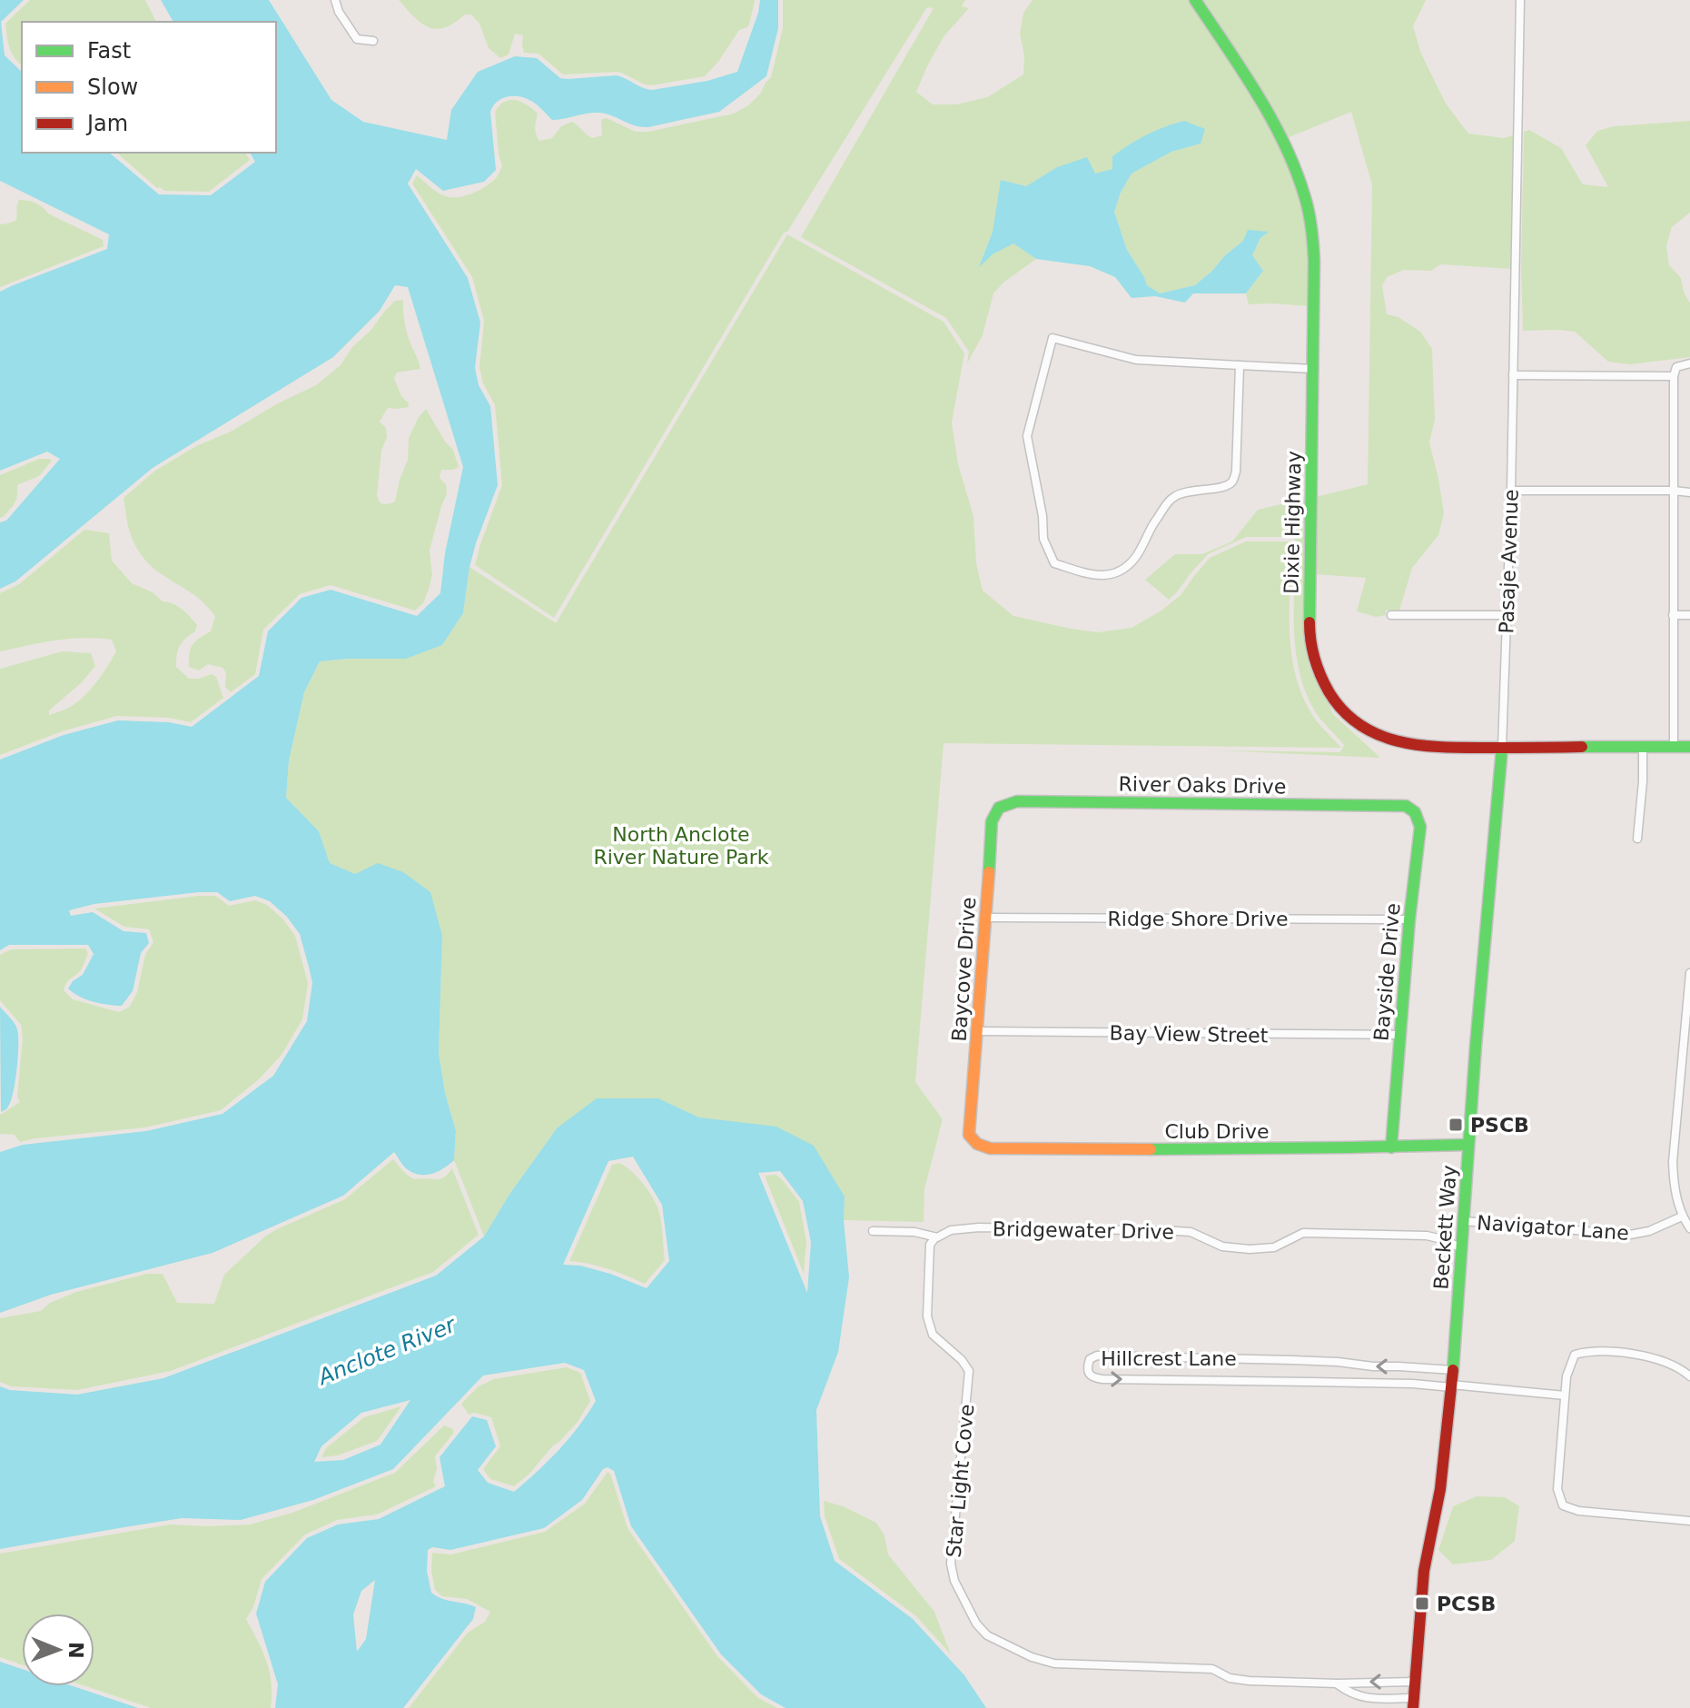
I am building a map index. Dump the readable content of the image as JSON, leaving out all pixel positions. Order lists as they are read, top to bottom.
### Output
{
  "streets": {
    "street": [
      "Dixie Highway",
      "Pasaje Avenue",
      "River Oaks Drive",
      "Ridge Shore Drive",
      "Baycove Drive",
      "Bayside Drive",
      "Bay View Street",
      "Club Drive",
      "Beckett Way",
      "Navigator Lane",
      "Bridgewater Drive",
      "Hillcrest Lane",
      "Star Light Cove"
    ]
  },
  "crossings": [
    ["Dixie Highway", "Pasaje Avenue"],
    ["Dixie Highway", "Beckett Way"],
    ["Pasaje Avenue", "Beckett Way"],
    ["River Oaks Drive", "Baycove Drive"],
    ["River Oaks Drive", "Bayside Drive"],
    ["Ridge Shore Drive", "Baycove Drive"],
    ["Ridge Shore Drive", "Bayside Drive"],
    ["Baycove Drive", "Bay View Street"],
    ["Baycove Drive", "Club Drive"],
    ["Bayside Drive", "Bay View Street"],
    ["Bayside Drive", "Club Drive"],
    ["Club Drive", "Beckett Way"],
    ["Beckett Way", "Navigator Lane"],
    ["Beckett Way", "Bridgewater Drive"],
    ["Beckett Way", "Hillcrest Lane"],
    ["Beckett Way", "Star Light Cove"],
    ["Bridgewater Drive", "Star Light Cove"]
  ],
  "water": ["Anclote River"],
  "parks": ["North Anclote River Nature Park"],
  "places": {
    "transit": ["PSCB", "PCSB"]
  },
  "legend": ["Fast", "Slow", "Jam"],
  "north": "right"
}
